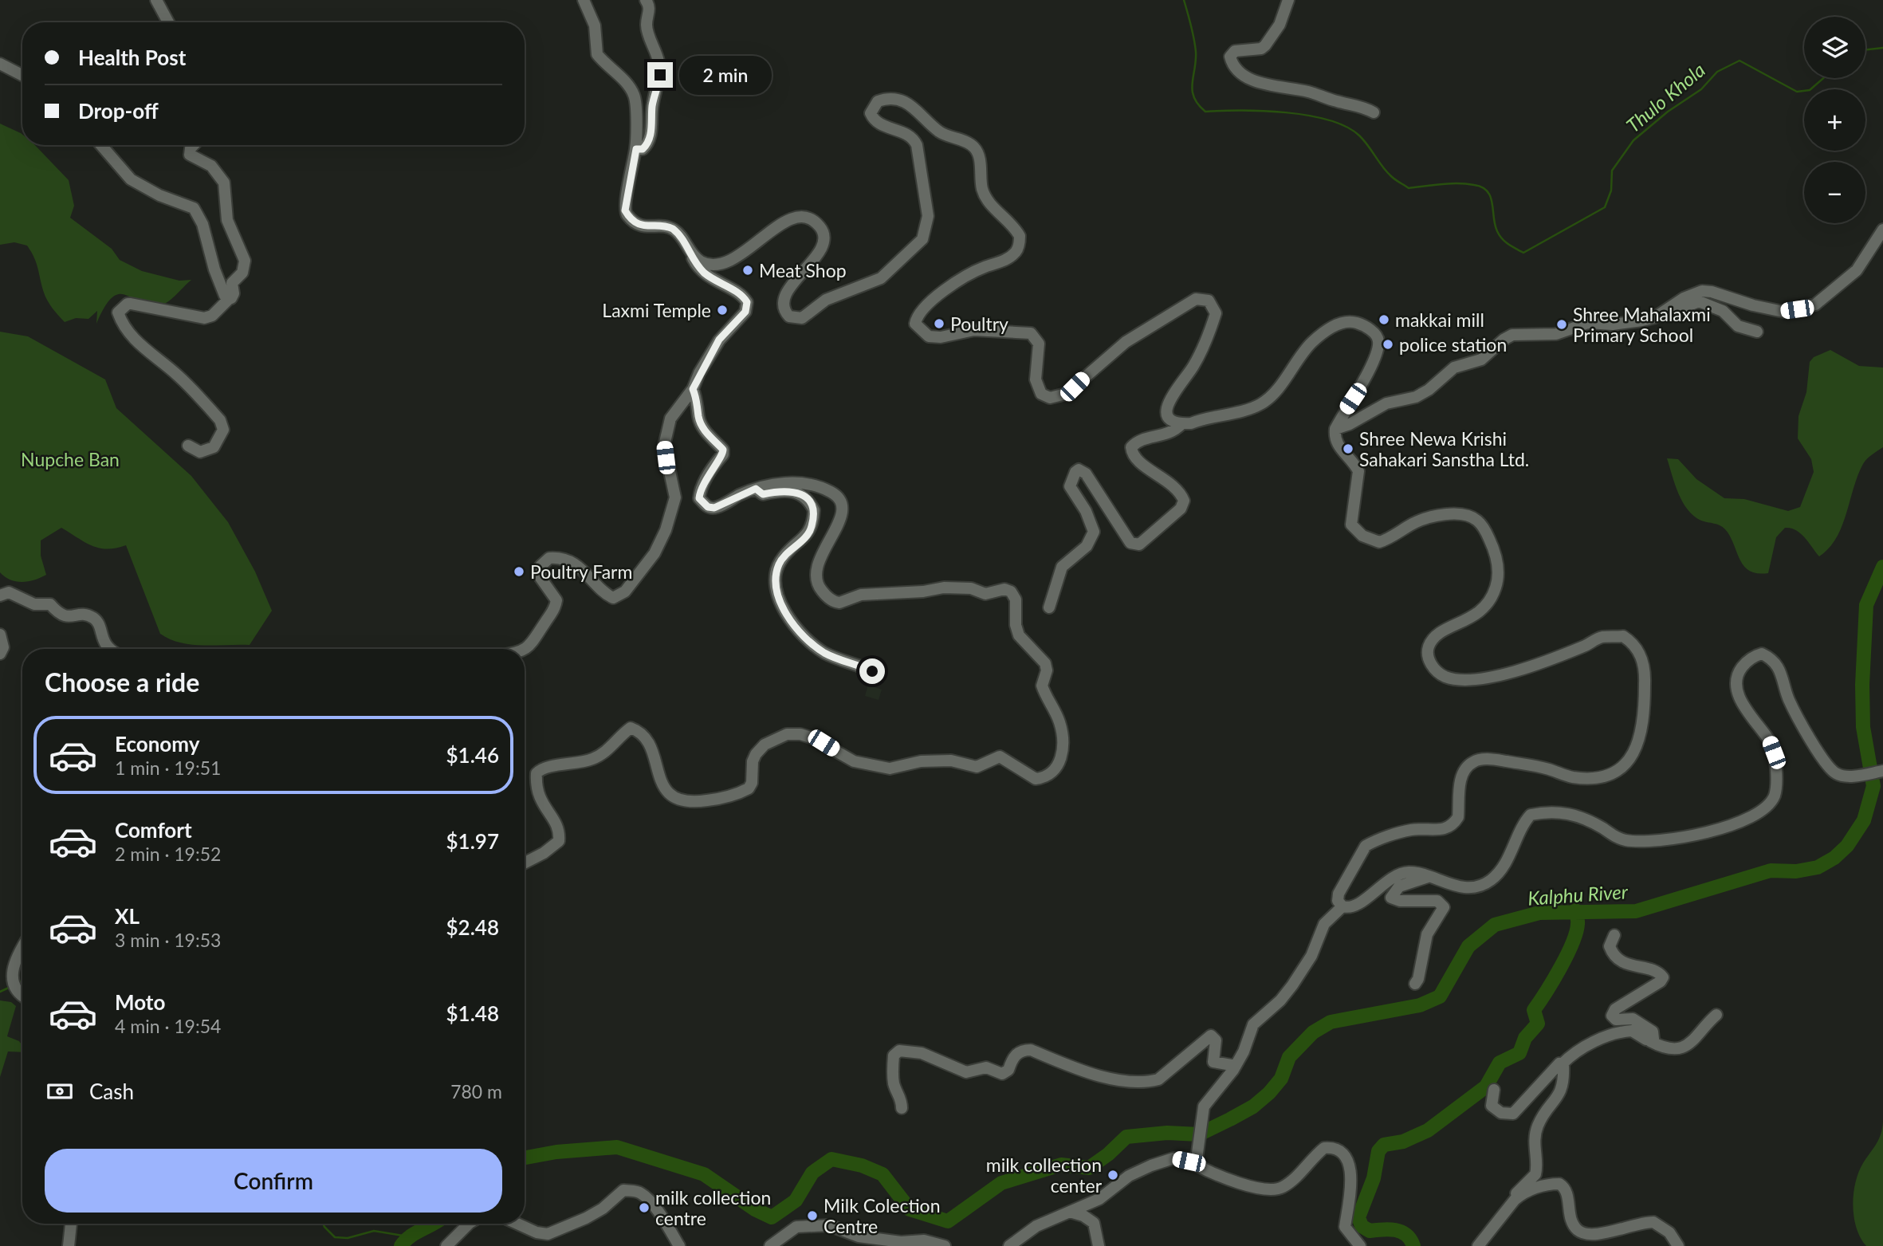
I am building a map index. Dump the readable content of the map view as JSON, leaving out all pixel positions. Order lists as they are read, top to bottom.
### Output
{
  "water": ["Thulo Khola", "Kalphu River"],
  "parks": ["Nupche Ban"],
  "places": [
    "Meat Shop",
    "Laxmi Temple",
    "makkai mill",
    "Poultry",
    "Shree Mahalaxmi Primary School",
    "police station",
    "Shree Newa Krishi Sahakari Sanstha Ltd.",
    "Poultry Farm",
    "milk collection center",
    "milk collection centre",
    "Milk Colection Centre"
  ],
  "page": {
    "map_buttons": ["+", "−"],
    "banner": ["Health Post", "Drop-off"],
    "bubble": "2 min",
    "heading": "Choose a ride",
    "list": [
      {
        "name": "Economy",
        "note": "1 min · 19:51",
        "value": "$1.46"
      },
      {
        "name": "Comfort",
        "note": "2 min · 19:52",
        "value": "$1.97"
      },
      {
        "name": "XL",
        "note": "3 min · 19:53",
        "value": "$2.48"
      },
      {
        "name": "Moto",
        "note": "4 min · 19:54",
        "value": "$1.48"
      }
    ],
    "pay": ["Cash", "780 m"],
    "buttons": "Confirm"
  }
}
